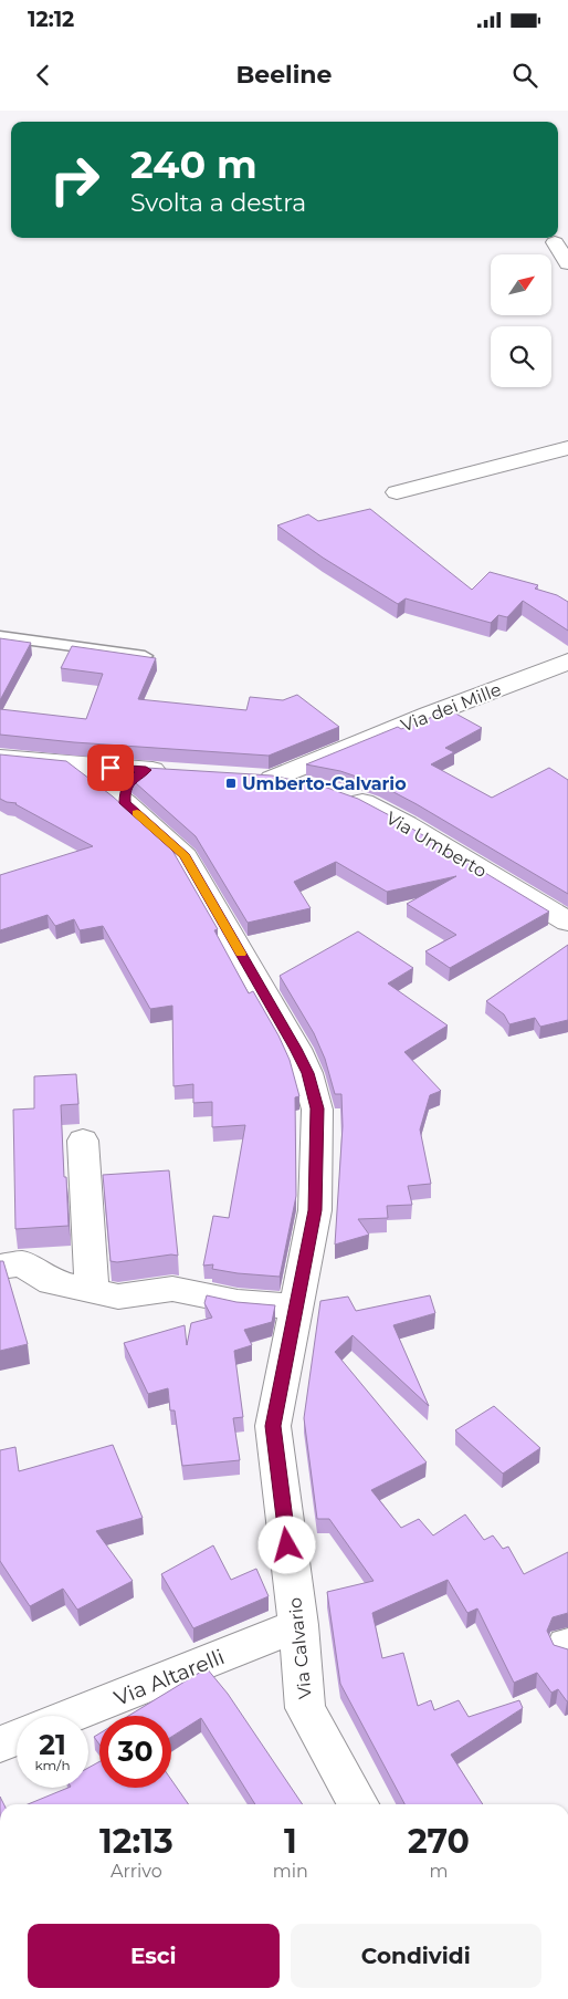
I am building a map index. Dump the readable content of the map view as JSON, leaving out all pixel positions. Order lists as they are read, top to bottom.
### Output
{
  "streets": {
    "street": [
      "Via dei Mille",
      "Via Umberto",
      "Via Calvario",
      "Via Altarelli"
    ]
  },
  "crossings": [
    ["Via Calvario", "Via Altarelli"]
  ],
  "places": {
    "transit": ["Umberto-Calvario"]
  },
  "north": "top right",
  "page": {
    "status": "12:12",
    "header": "Beeline",
    "turn": ["240 m", "Svolta a destra"],
    "speed": "21 km/h",
    "limit": "30",
    "eta": [
      "12:13",
      "Arrivo",
      "1",
      "min",
      "270",
      "m"
    ],
    "buttons": ["Esci", "Condividi"]
  }
}
